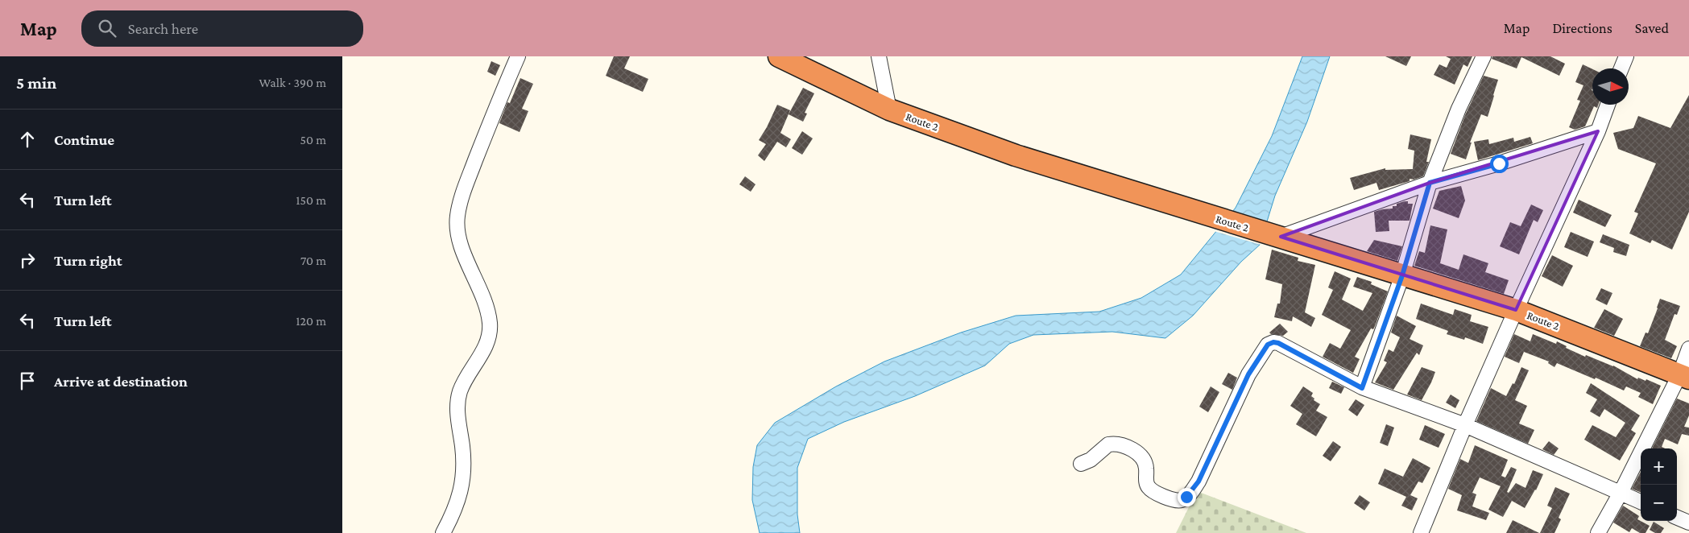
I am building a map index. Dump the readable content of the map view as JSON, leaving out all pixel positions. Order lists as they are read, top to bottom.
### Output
{
  "streets": {
    "highway": ["Route 2"]
  },
  "north": "right",
  "page": {
    "header": "Map",
    "search": "Search here",
    "nav": ["Map", "Directions", "Saved"],
    "heading": ["5 min", "Walk · 390 m"],
    "list": [
      ["Continue", "50 m"],
      ["Turn left", "150 m"],
      ["Turn right", "70 m"],
      ["Turn left", "120 m"],
      "Arrive at destination"
    ],
    "map_buttons": ["+", "−"]
  }
}
